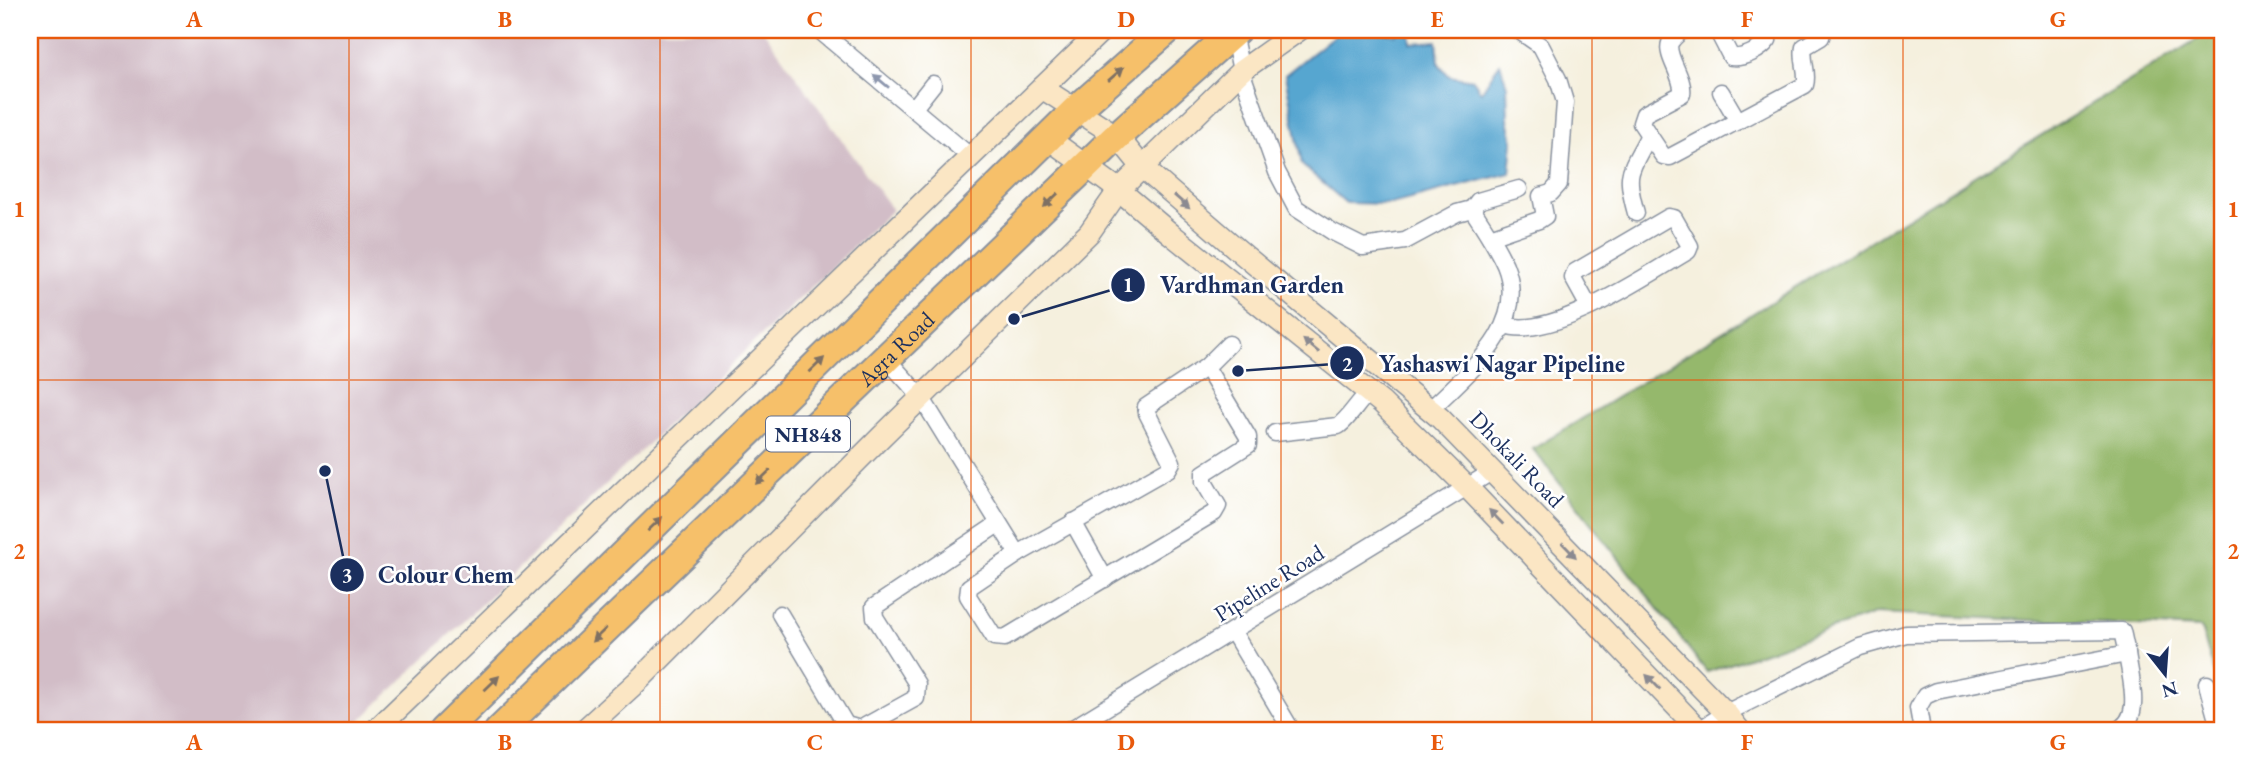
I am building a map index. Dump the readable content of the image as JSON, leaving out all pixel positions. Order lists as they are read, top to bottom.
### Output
{
  "streets": {
    "highway": ["Agra Road", "NH848"],
    "street": ["Dhokali Road", "Pipeline Road"]
  },
  "crossings": [
    ["Agra Road", "NH848"],
    ["Agra Road", "Dhokali Road"],
    ["NH848", "Dhokali Road"],
    ["Dhokali Road", "Pipeline Road"]
  ],
  "places": ["Vardhman Garden", "Yashaswi Nagar Pipeline", "Colour Chem"],
  "north": "bottom",
  "grid": {
    "columns": [
      "A",
      "B",
      "C",
      "D",
      "E",
      "F",
      "G"
    ],
    "rows": ["1", "2"]
  }
}
